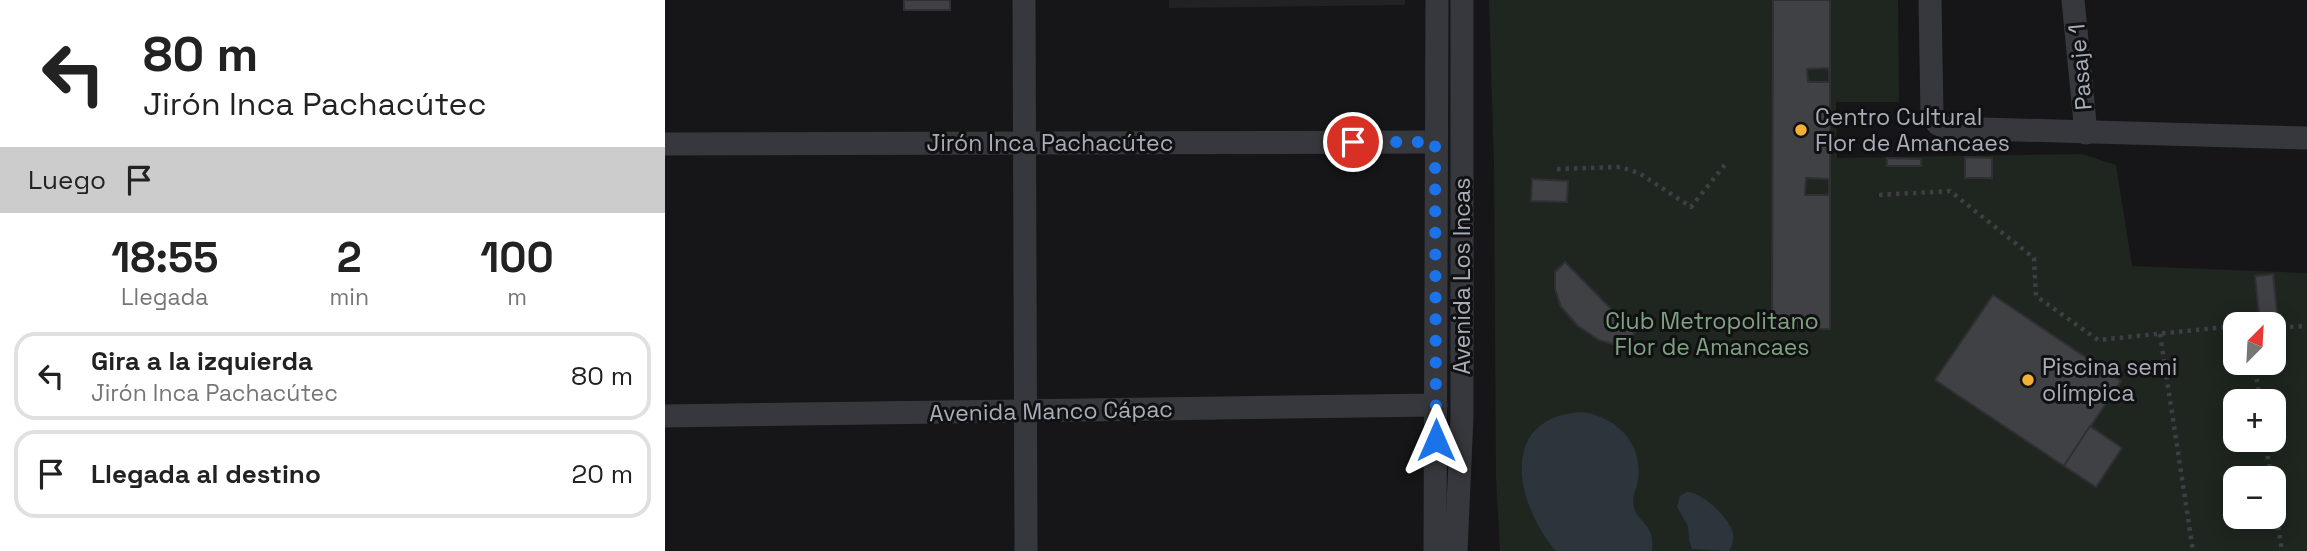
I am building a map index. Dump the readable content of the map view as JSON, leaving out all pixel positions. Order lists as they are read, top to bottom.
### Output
{
  "streets": {
    "street": [
      "Pasaje 1",
      "Jirón Inca Pachacútec",
      "Avenida Los Incas",
      "Avenida Manco Cápac"
    ]
  },
  "crossings": [
    ["Jirón Inca Pachacútec", "Avenida Los Incas"],
    ["Avenida Los Incas", "Avenida Manco Cápac"]
  ],
  "parks": ["Club Metropolitano Flor de Amancaes"],
  "places": ["Centro Cultural Flor de Amancaes", "Piscina semi olímpica"],
  "north": "top right",
  "page": {
    "turn": ["80 m", "Jirón Inca Pachacútec"],
    "then": "Luego",
    "eta": [
      "18:55",
      "Llegada",
      "2",
      "min",
      "100",
      "m"
    ],
    "map_buttons": ["+", "−"],
    "list": [
      {
        "name": "Gira a la izquierda",
        "note": "Jirón Inca Pachacútec",
        "value": "80 m"
      },
      {
        "name": "Llegada al destino",
        "value": "20 m"
      }
    ]
  }
}
